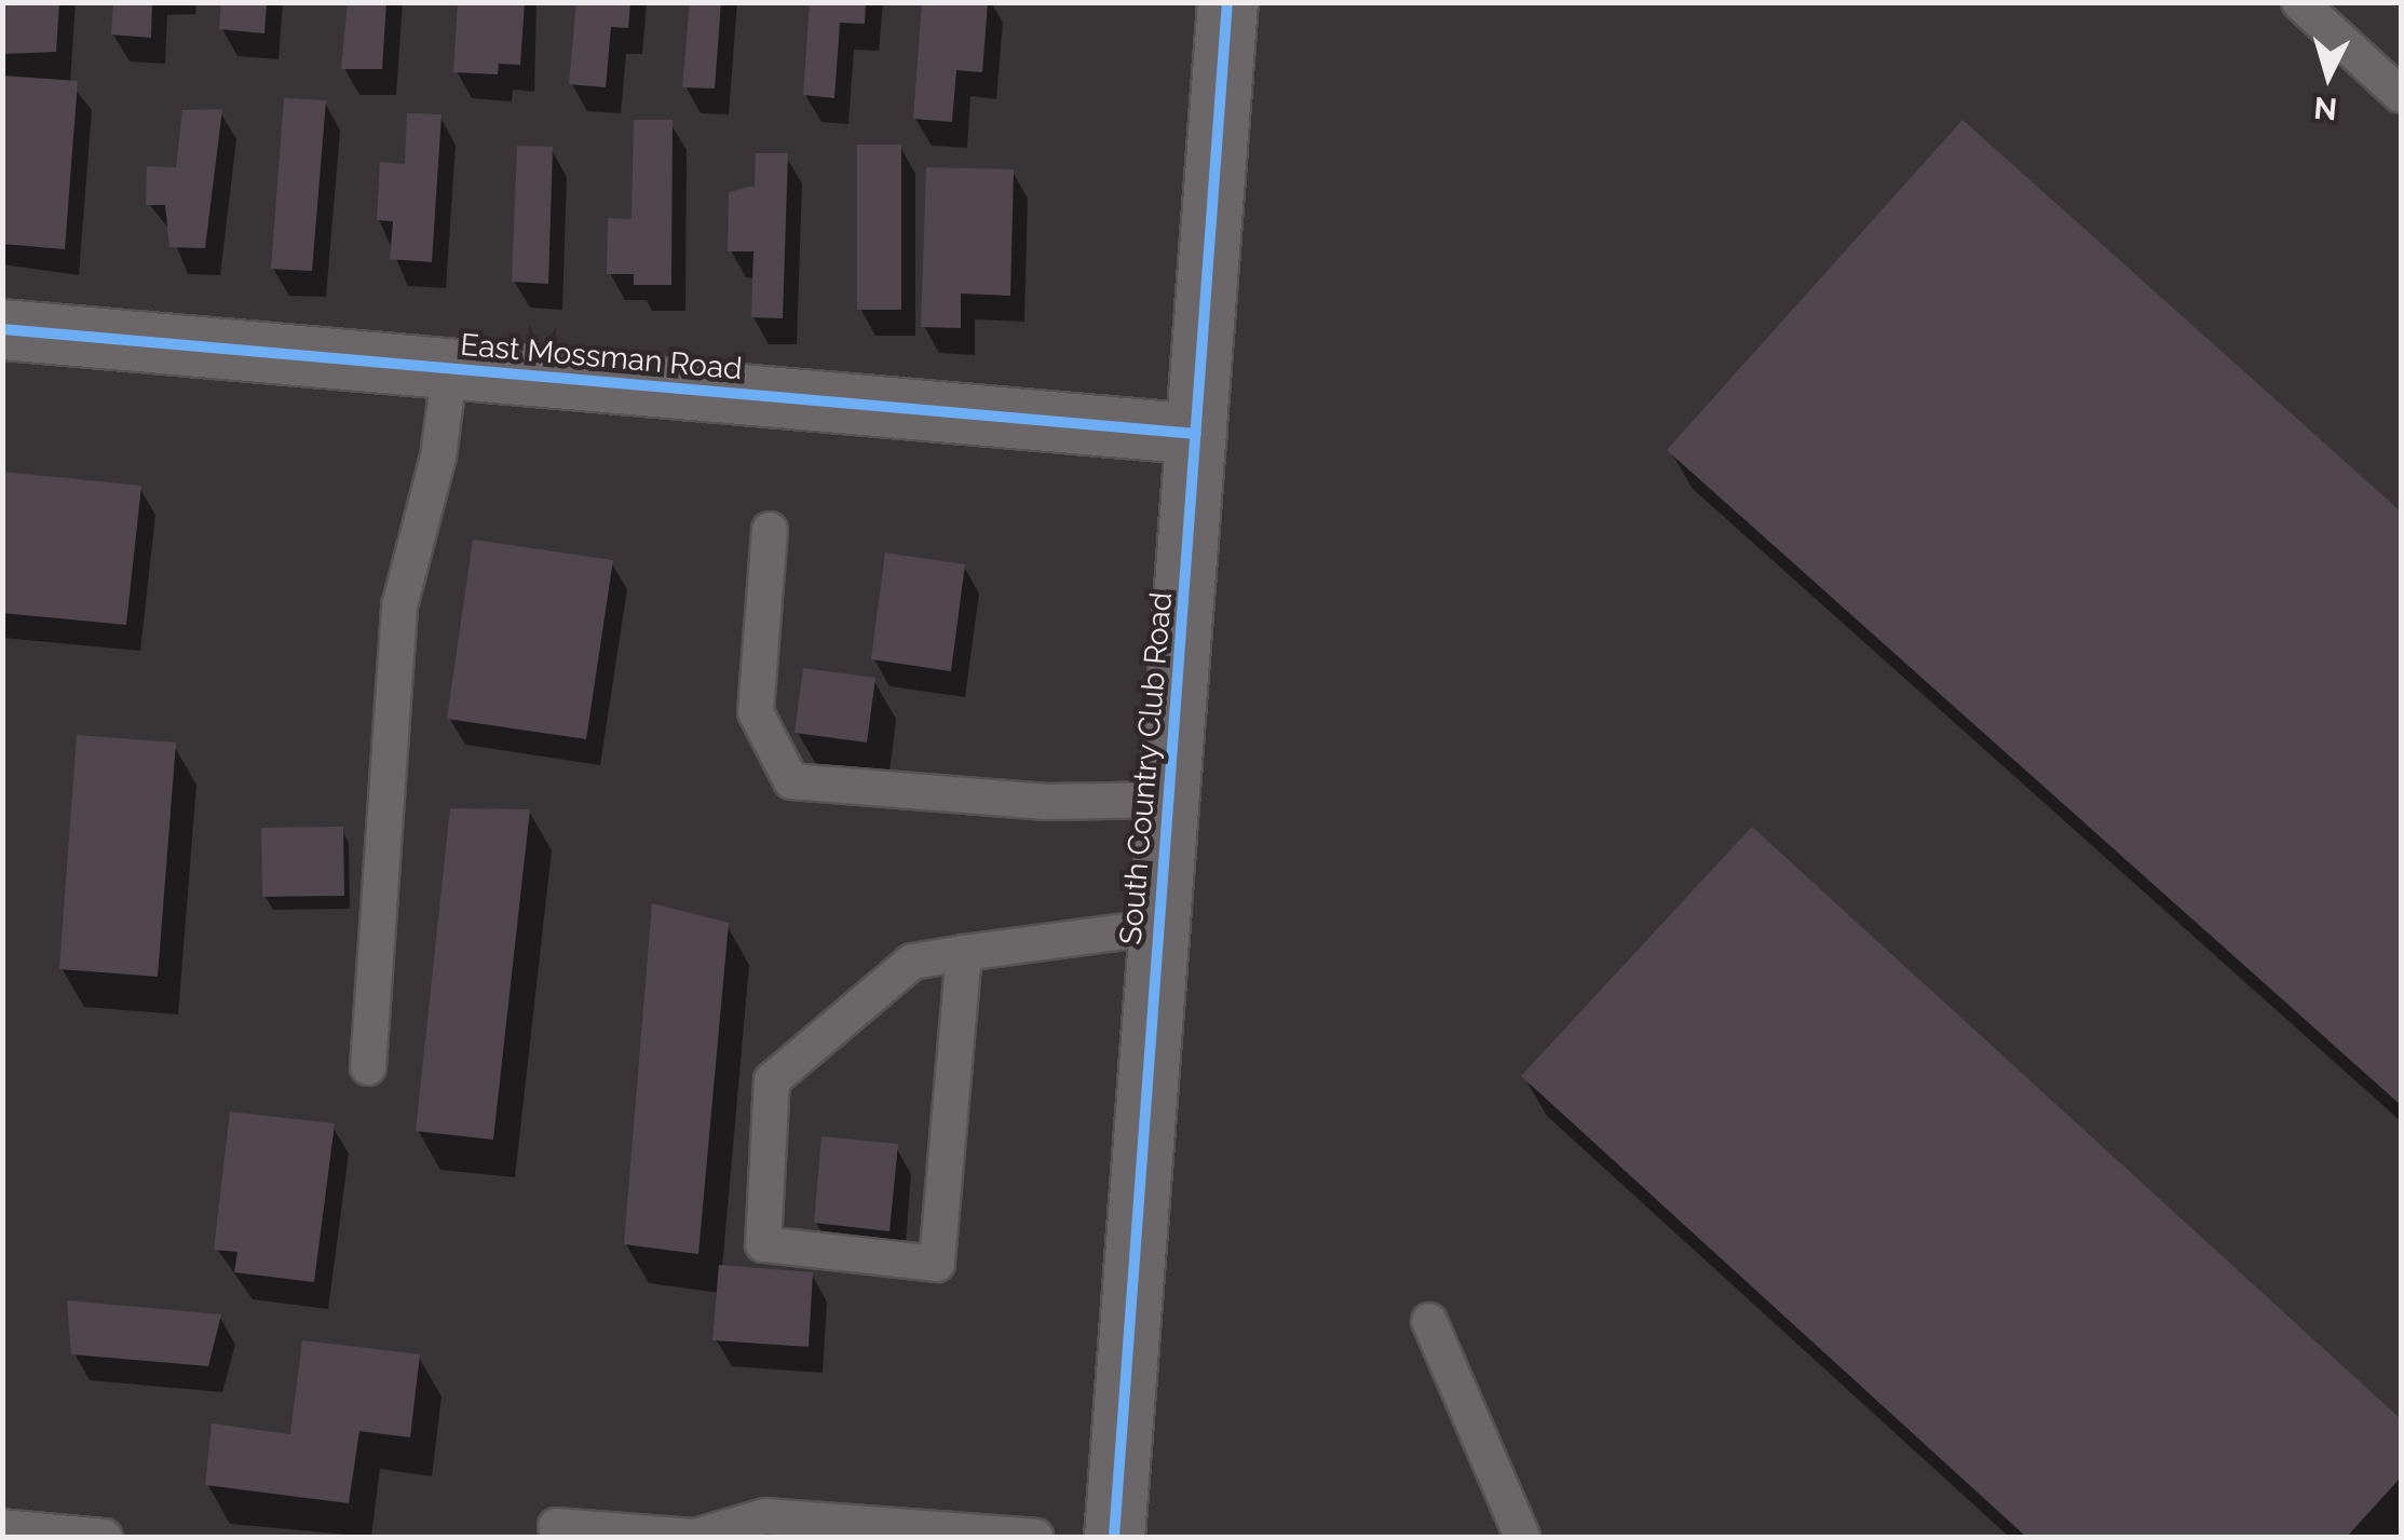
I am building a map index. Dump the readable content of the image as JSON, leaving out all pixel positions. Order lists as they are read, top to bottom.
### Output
{
  "streets": {
    "street": ["East Mossman Road", "South Country Club Road"]
  },
  "crossings": [
    ["East Mossman Road", "South Country Club Road"]
  ],
  "north": "bottom"
}
